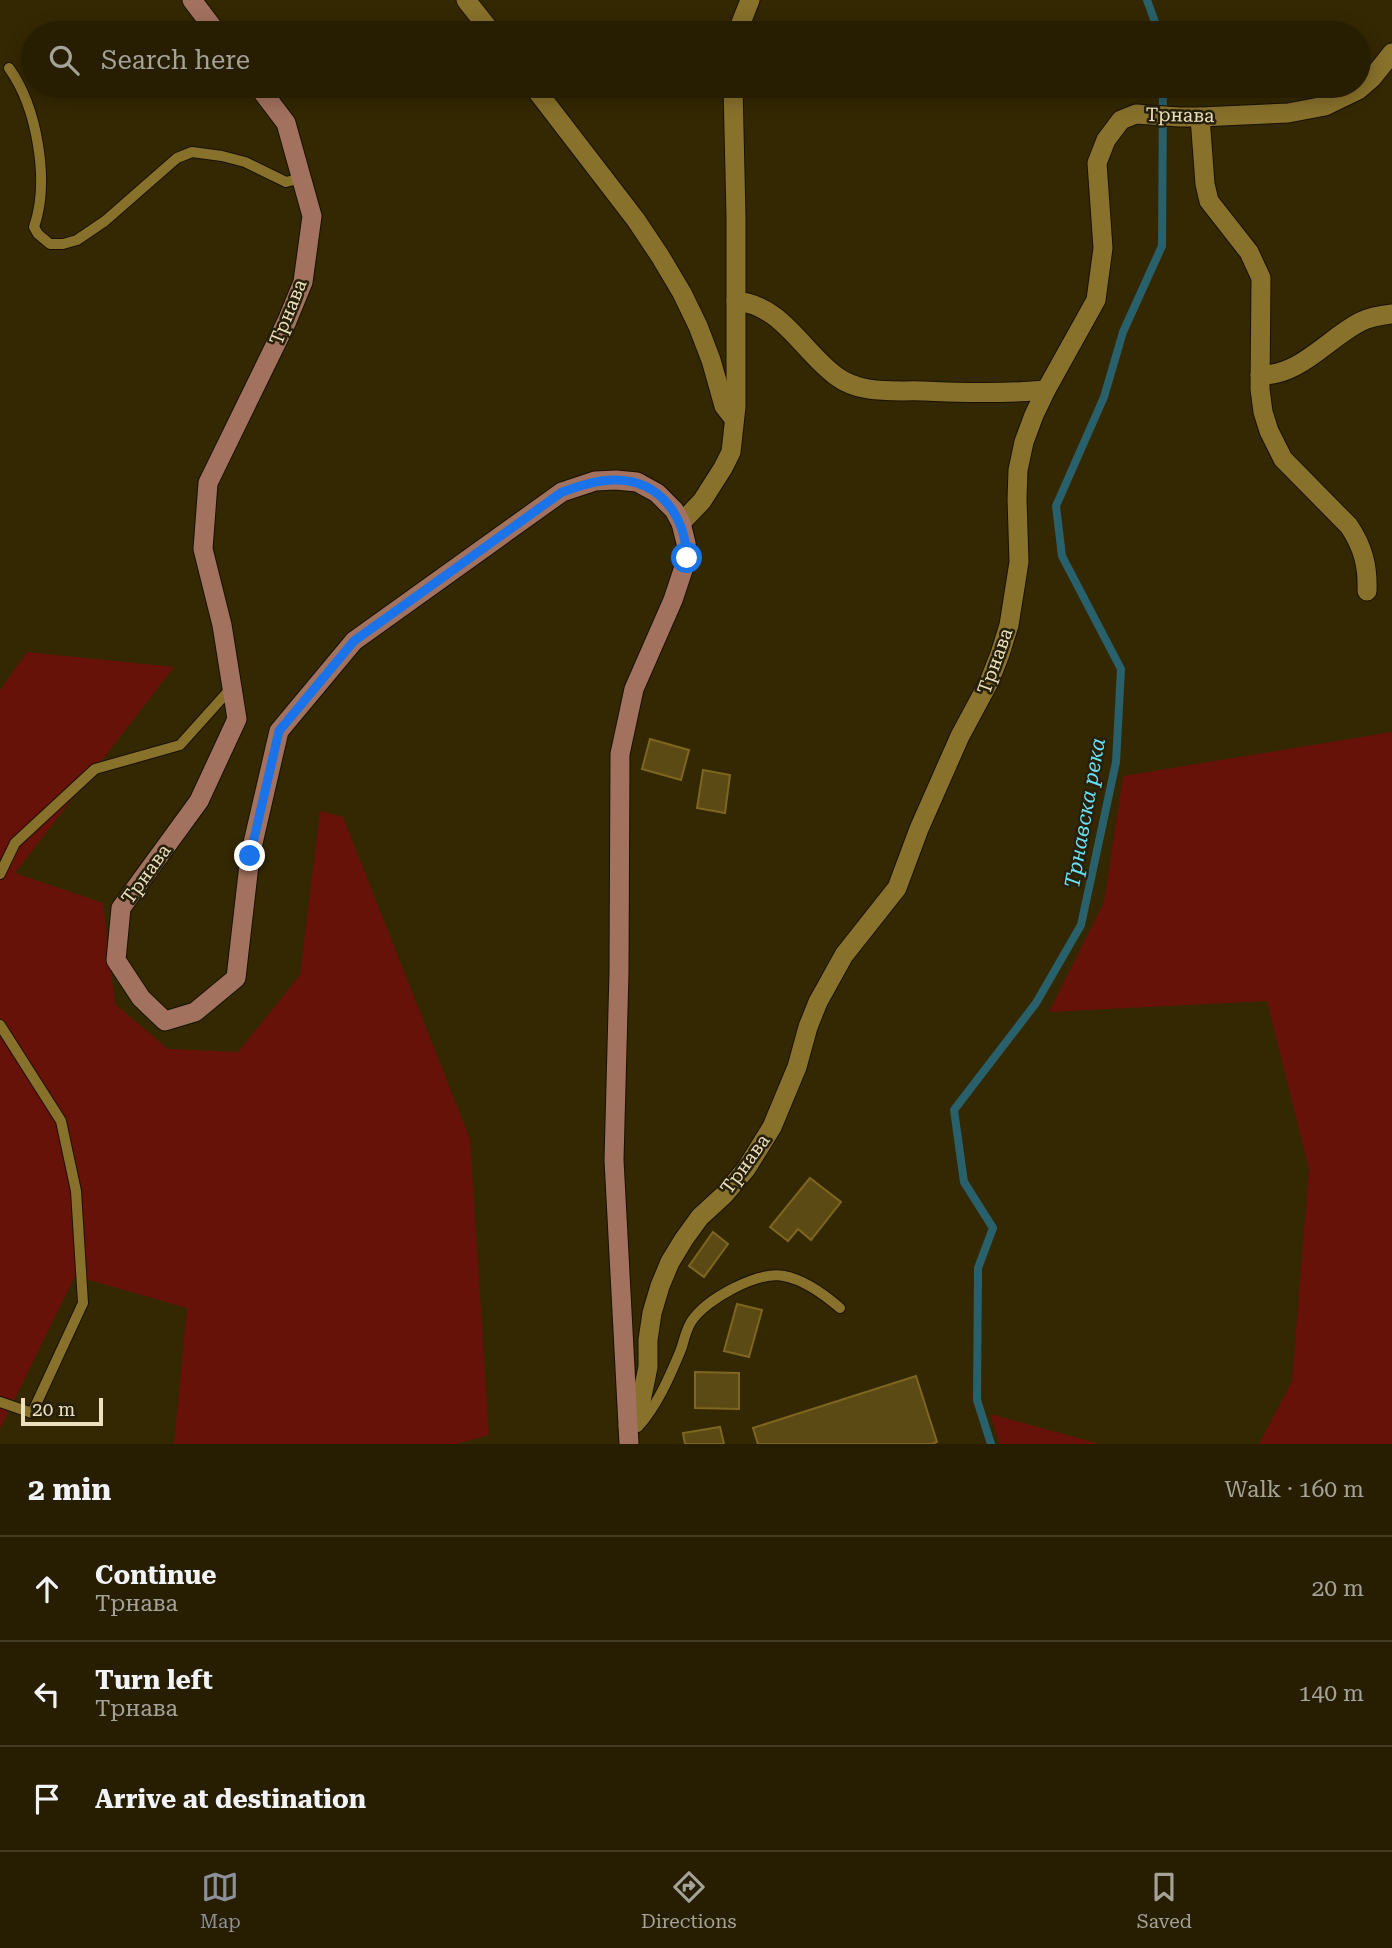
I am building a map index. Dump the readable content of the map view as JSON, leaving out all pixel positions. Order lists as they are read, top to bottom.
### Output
{
  "streets": {
    "main road": ["Трнава"]
  },
  "water": ["Трнавска река"],
  "scale_bar": "20 m",
  "page": {
    "search": "Search here",
    "scale": "20 m",
    "heading": ["2 min", "Walk · 160 m"],
    "list": [
      ["Continue", "Трнава", "20 m"],
      ["Turn left", "Трнава", "140 m"],
      "Arrive at destination"
    ],
    "nav": ["Map", "Directions", "Saved"]
  }
}
